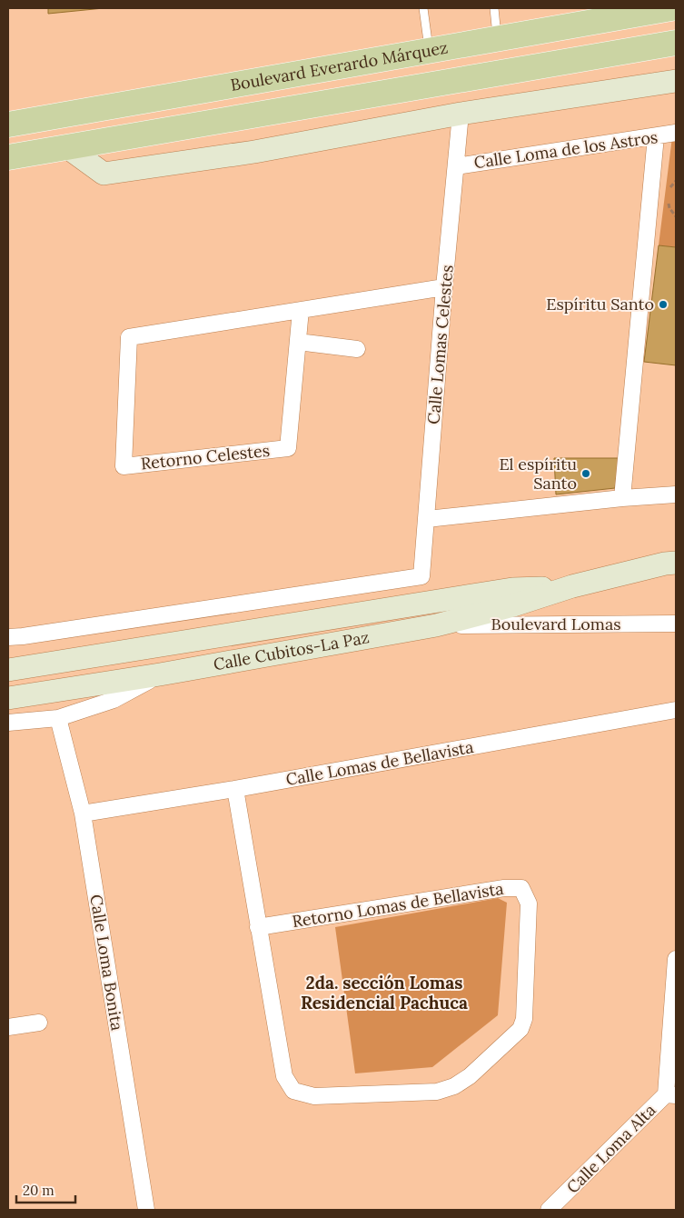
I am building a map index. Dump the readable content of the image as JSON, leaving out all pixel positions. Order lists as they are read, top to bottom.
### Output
{
  "streets": {
    "main road": ["Boulevard Everardo Márquez", "Calle Cubitos-La Paz"],
    "street": [
      "Calle Loma de los Astros",
      "Calle Lomas Celestes",
      "Retorno Celestes",
      "Boulevard Lomas",
      "Calle Lomas de Bellavista",
      "Retorno Lomas de Bellavista",
      "Calle Loma Bonita",
      "Calle Loma Alta"
    ]
  },
  "crossings": [
    ["Calle Loma de los Astros", "Calle Lomas Celestes"],
    ["Calle Lomas Celestes", "Retorno Celestes"],
    ["Boulevard Lomas", "Calle Cubitos-La Paz"],
    ["Calle Lomas de Bellavista", "Retorno Lomas de Bellavista"],
    ["Calle Lomas de Bellavista", "Calle Loma Bonita"]
  ],
  "districts": ["2da. sección Lomas Residencial Pachuca"],
  "places": ["Espíritu Santo", "El espíritu Santo"],
  "scale_bar": "20 m"
}
